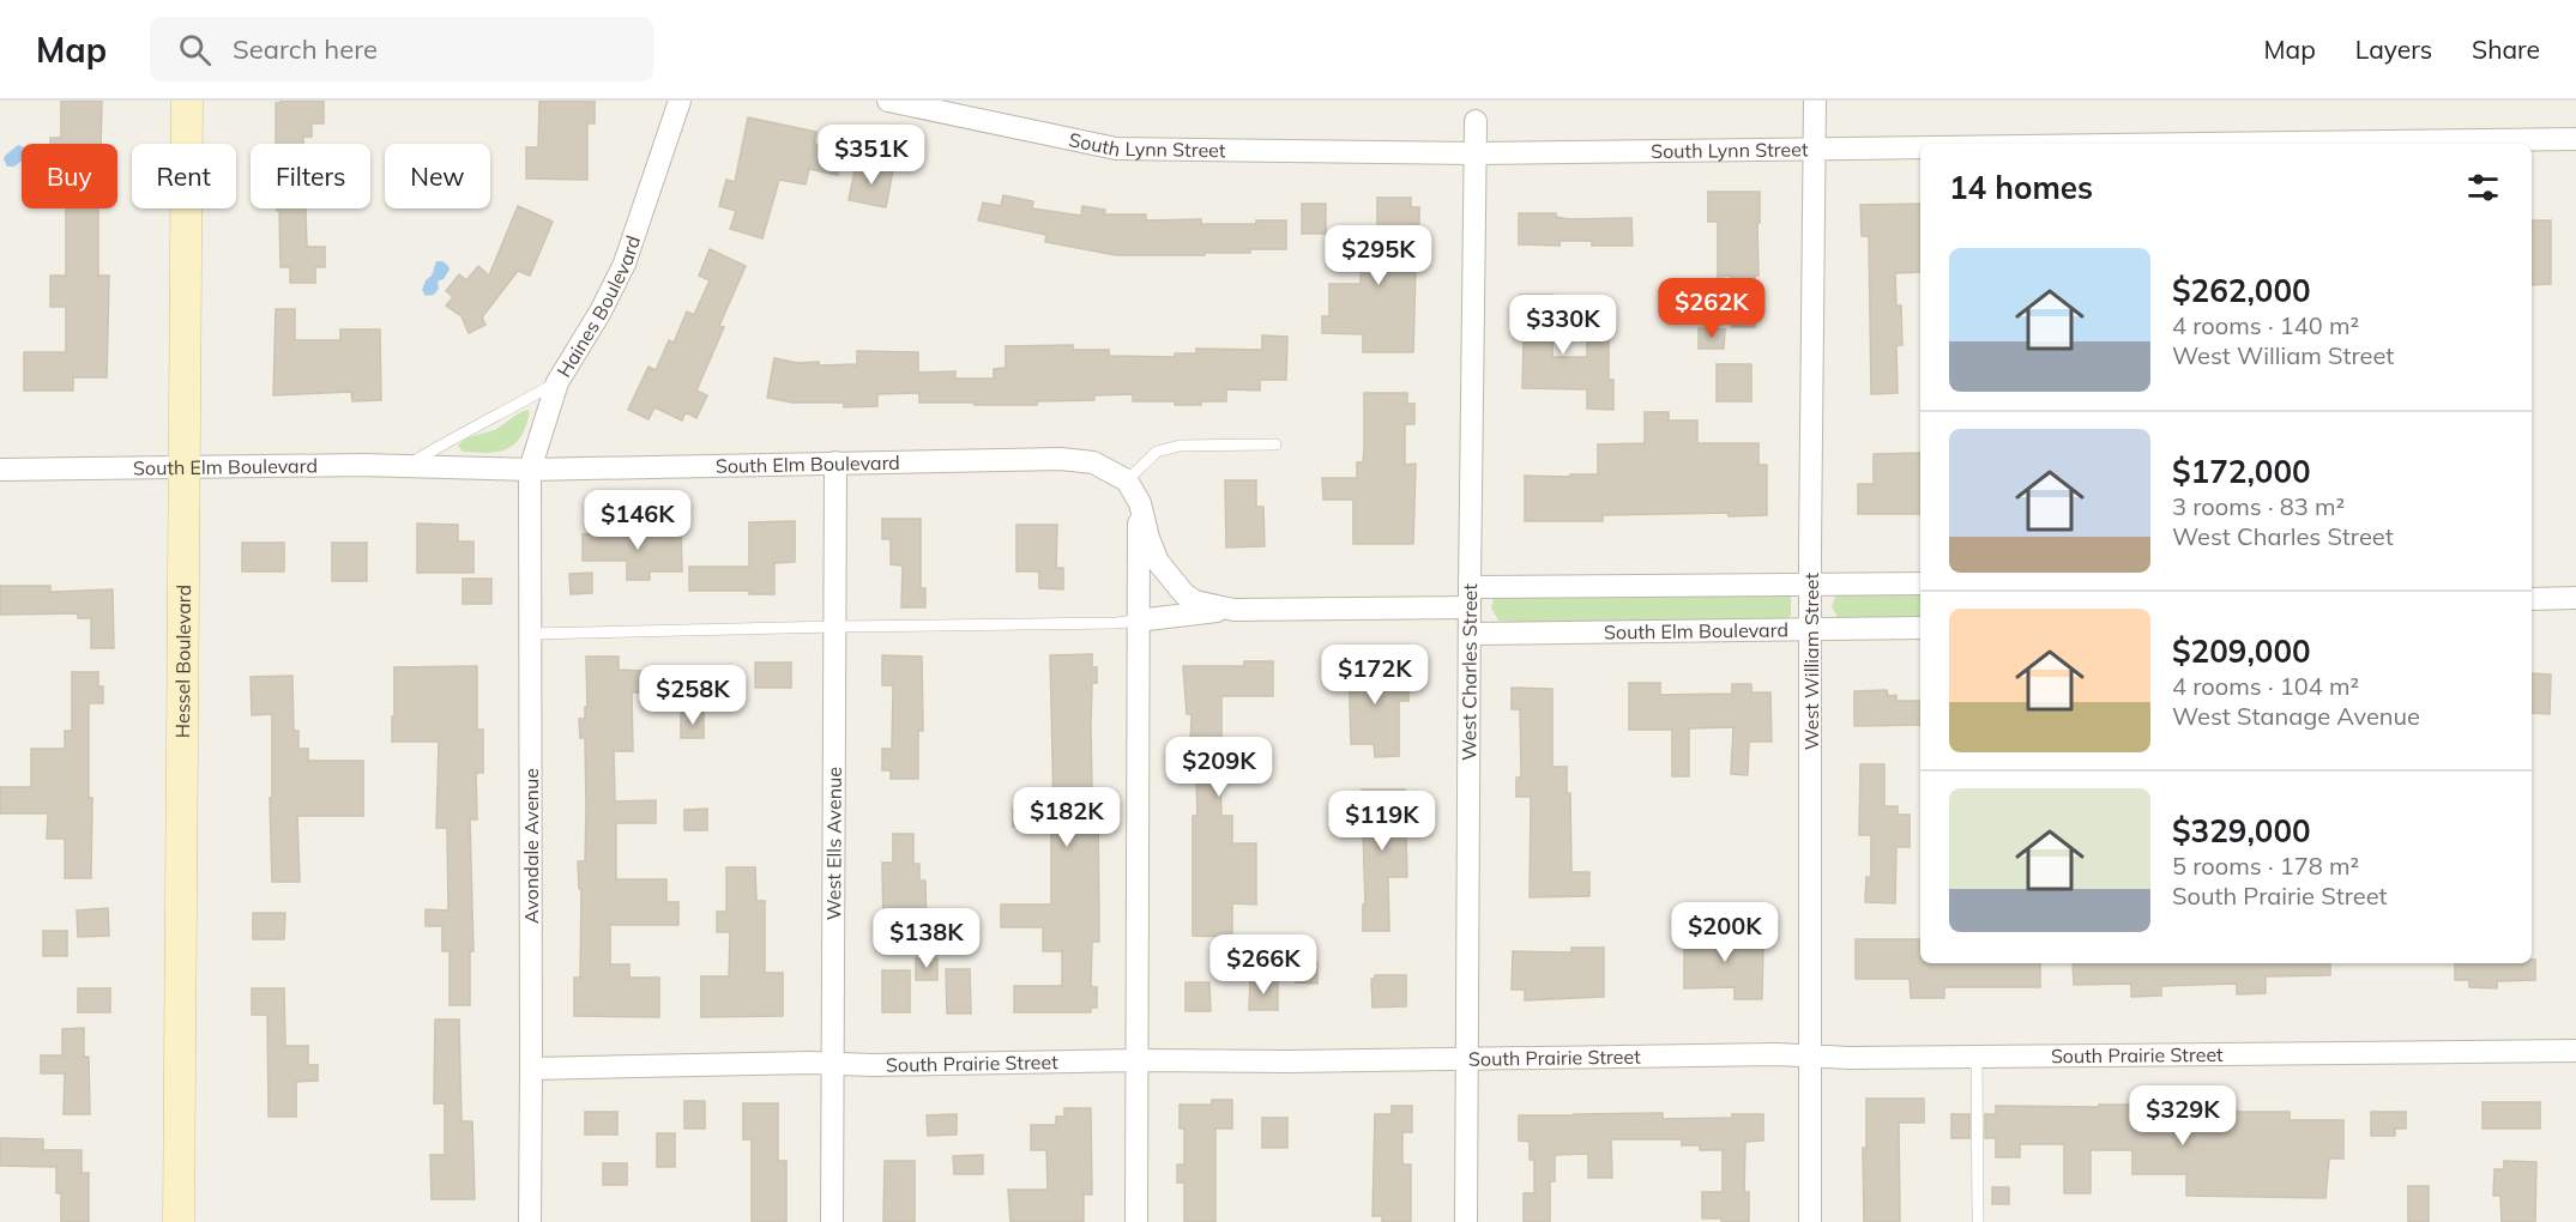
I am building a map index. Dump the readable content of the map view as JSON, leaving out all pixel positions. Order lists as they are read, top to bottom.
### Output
{
  "streets": {
    "street": [
      "South Lynn Street",
      "Haines Boulevard",
      "South Elm Boulevard",
      "Hessel Boulevard",
      "West William Street",
      "West Charles Street",
      "West Ells Avenue",
      "Avondale Avenue",
      "South Prairie Street"
    ]
  },
  "crossings": [
    ["South Lynn Street", "West William Street"],
    ["South Lynn Street", "West Charles Street"],
    ["Haines Boulevard", "South Elm Boulevard"],
    ["Haines Boulevard", "Avondale Avenue"],
    ["South Elm Boulevard", "Hessel Boulevard"],
    ["South Elm Boulevard", "West William Street"],
    ["South Elm Boulevard", "West Charles Street"],
    ["South Elm Boulevard", "West Ells Avenue"],
    ["South Elm Boulevard", "Avondale Avenue"],
    ["West William Street", "South Prairie Street"],
    ["West Charles Street", "South Prairie Street"],
    ["West Ells Avenue", "South Prairie Street"],
    ["Avondale Avenue", "South Prairie Street"]
  ],
  "page": {
    "header": "Map",
    "search": "Search here",
    "nav": ["Map", "Layers", "Share"],
    "price": [
      "$351K",
      "$295K",
      "$262K",
      "$330K",
      "$146K",
      "$172K",
      "$258K",
      "$209K",
      "$182K",
      "$119K",
      "$200K",
      "$138K",
      "$266K",
      "$329K"
    ],
    "chip": [
      "Buy",
      "Rent",
      "Filters",
      "New"
    ],
    "heading": "14 homes",
    "list": [
      {
        "name": "$262,000",
        "note": "4 rooms · 140 m² · West William Street"
      },
      {
        "name": "$172,000",
        "note": "3 rooms · 83 m² · West Charles Street"
      },
      {
        "name": "$209,000",
        "note": "4 rooms · 104 m² · West Stanage Avenue"
      },
      {
        "name": "$329,000",
        "note": "5 rooms · 178 m² · South Prairie Street"
      }
    ]
  }
}
